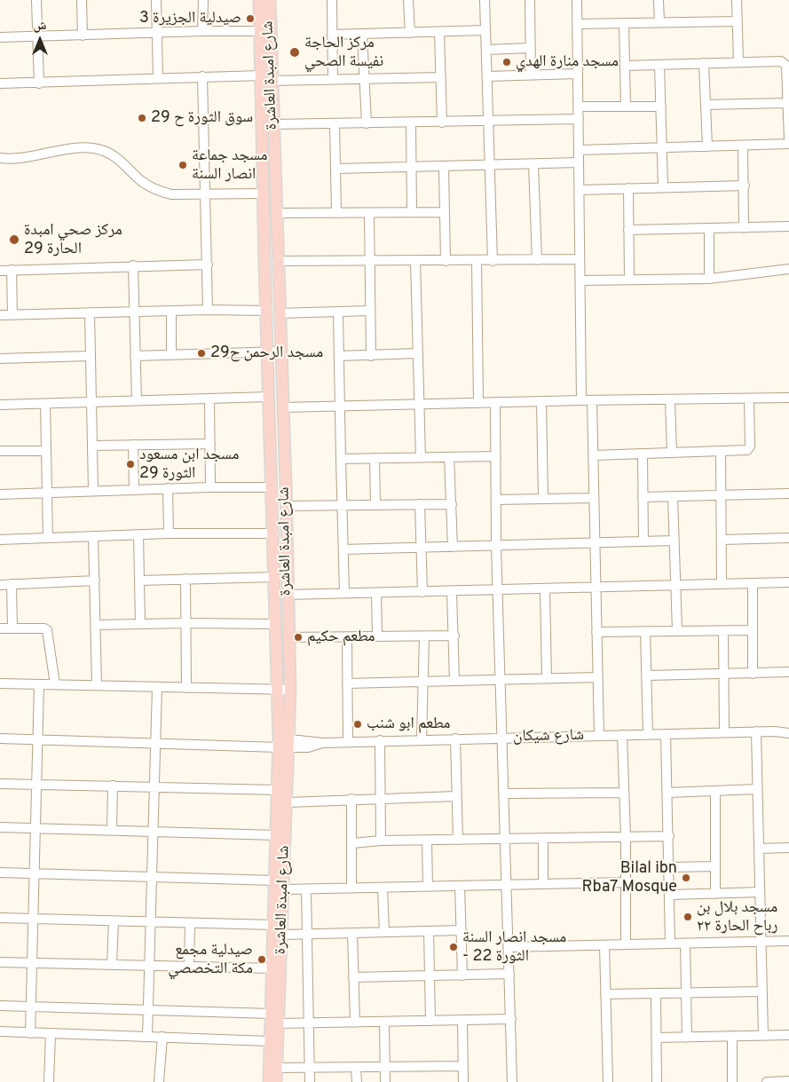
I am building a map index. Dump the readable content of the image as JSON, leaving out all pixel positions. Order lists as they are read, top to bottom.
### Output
{
  "streets": {
    "main road": ["شارع امبدة العاشرة"],
    "street": ["شارع شيكان"]
  },
  "crossings": [
    ["شارع امبدة العاشرة", "شارع شيكان"]
  ],
  "places": [
    "صيدلية الجزيرة 3",
    "مركز الحاجة نفيسة الصحي",
    "مسجد منارة الهدي",
    "سوق الثورة ح 29",
    "مسجد جماعة انصار السنة",
    "مركز صحي امبدة الحارة 29",
    "مسجد الرحمن ح29",
    "مسجد ابن مسعود الثورة 29",
    "مطعم حكيم",
    "مطعم ابو شنب",
    "Bilal ibn Rba7 Mosque",
    "مسجد بلال بن رباح الحارة ٢٢",
    "مسجد انصار السنة - الثورة 22",
    "صيدلية مجمع مكة التخصصي"
  ],
  "north": "top"
}
